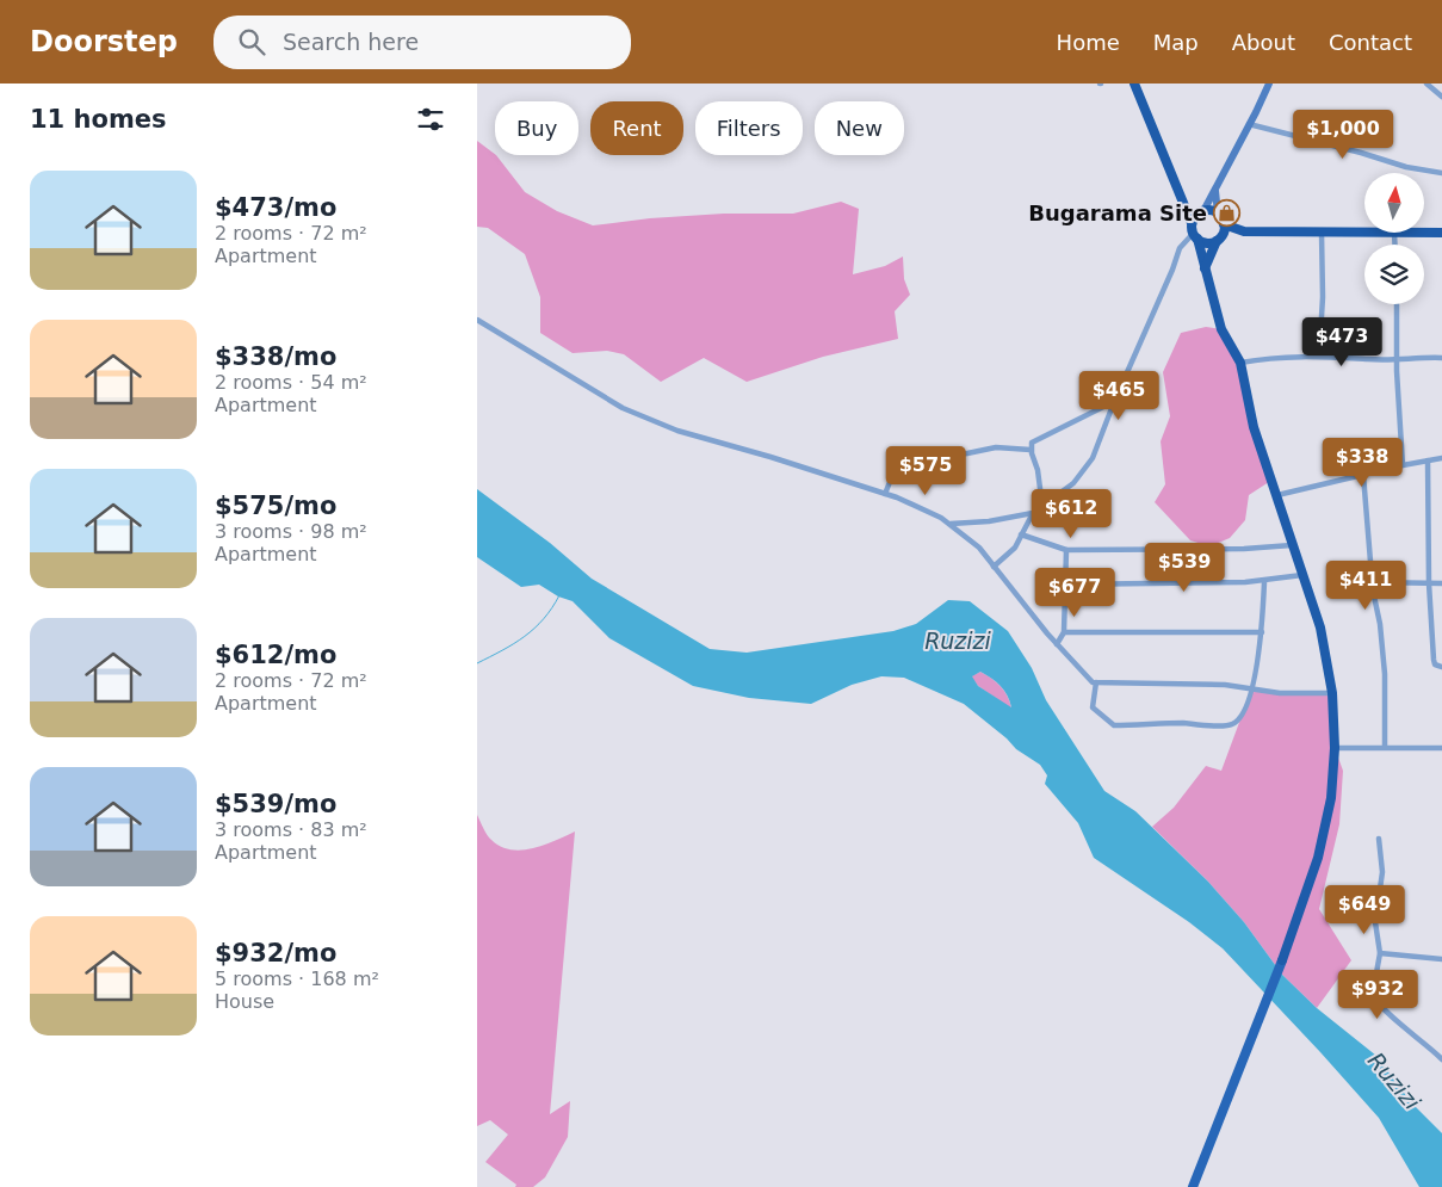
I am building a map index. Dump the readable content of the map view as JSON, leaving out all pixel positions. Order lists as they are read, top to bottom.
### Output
{
  "water": ["Ruzizi"],
  "places": {
    "shop": ["Bugarama Site"]
  },
  "north": "top",
  "page": {
    "header": "Doorstep",
    "search": "Search here",
    "nav": [
      "Home",
      "Map",
      "About",
      "Contact"
    ],
    "heading": "11 homes",
    "chip": [
      "Buy",
      "Rent",
      "Filters",
      "New"
    ],
    "price": [
      "$1,000",
      "$473",
      "$465",
      "$338",
      "$575",
      "$612",
      "$539",
      "$411",
      "$677",
      "$649",
      "$932"
    ],
    "list": [
      {
        "name": "$473/mo",
        "note": "2 rooms · 72 m² · Apartment"
      },
      {
        "name": "$338/mo",
        "note": "2 rooms · 54 m² · Apartment"
      },
      {
        "name": "$575/mo",
        "note": "3 rooms · 98 m² · Apartment"
      },
      {
        "name": "$612/mo",
        "note": "2 rooms · 72 m² · Apartment"
      },
      {
        "name": "$539/mo",
        "note": "3 rooms · 83 m² · Apartment"
      },
      {
        "name": "$932/mo",
        "note": "5 rooms · 168 m² · House"
      }
    ]
  }
}
